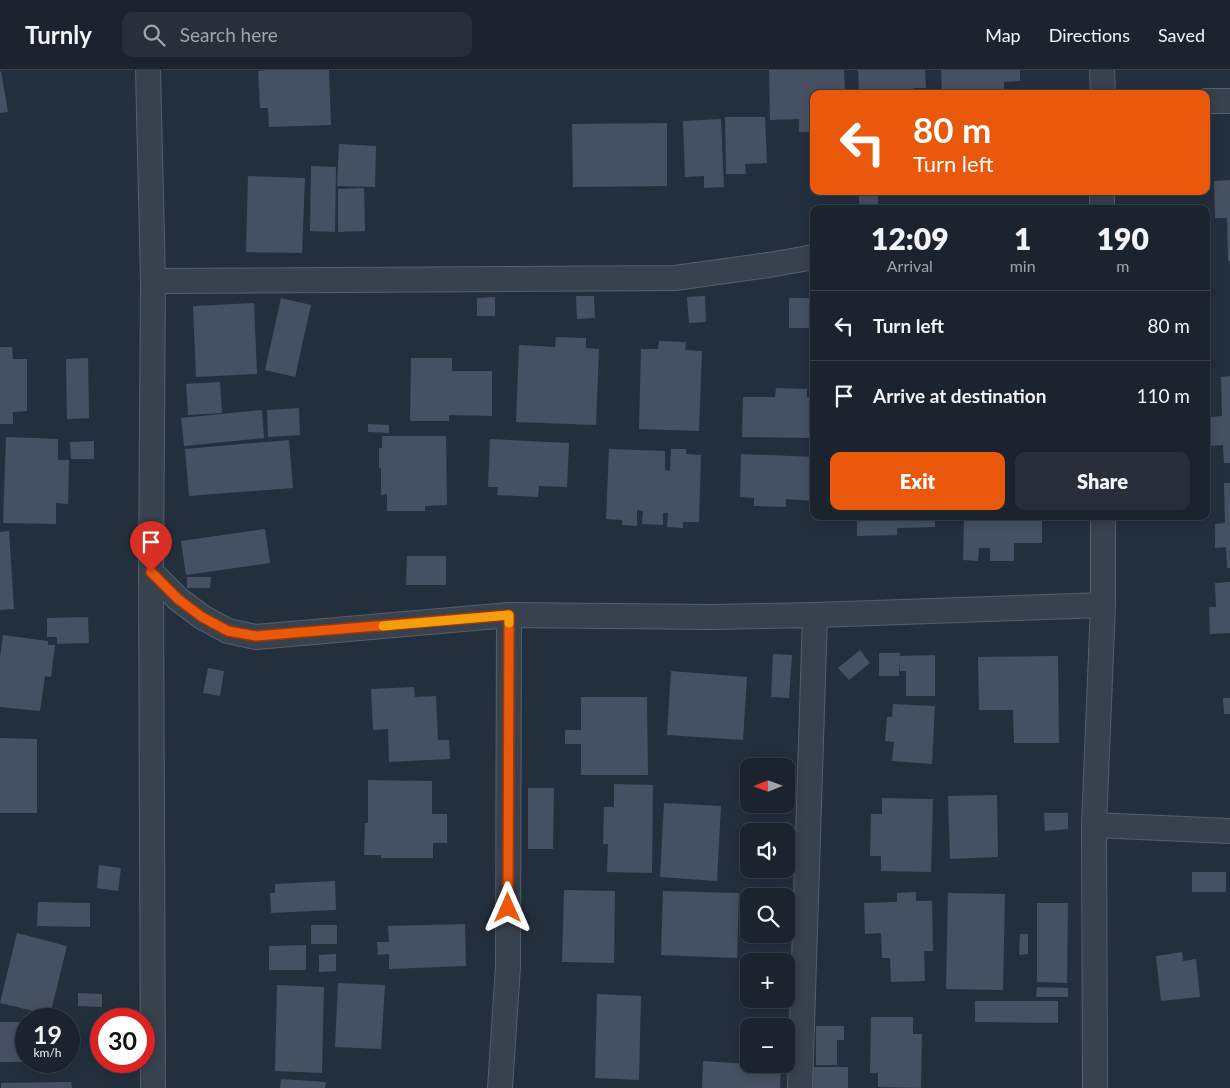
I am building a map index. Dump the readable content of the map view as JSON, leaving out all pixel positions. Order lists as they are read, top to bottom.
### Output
{
  "north": "left",
  "page": {
    "header": "Turnly",
    "search": "Search here",
    "nav": ["Map", "Directions", "Saved"],
    "turn": ["80 m", "Turn left"],
    "eta": [
      "12:09",
      "Arrival",
      "1",
      "min",
      "190",
      "m"
    ],
    "list": [
      {
        "name": "Turn left",
        "value": "80 m"
      },
      {
        "name": "Arrive at destination",
        "value": "110 m"
      }
    ],
    "buttons": ["Exit", "Share"],
    "map_buttons": ["+", "−"],
    "speed": "19 km/h",
    "limit": "30"
  }
}
